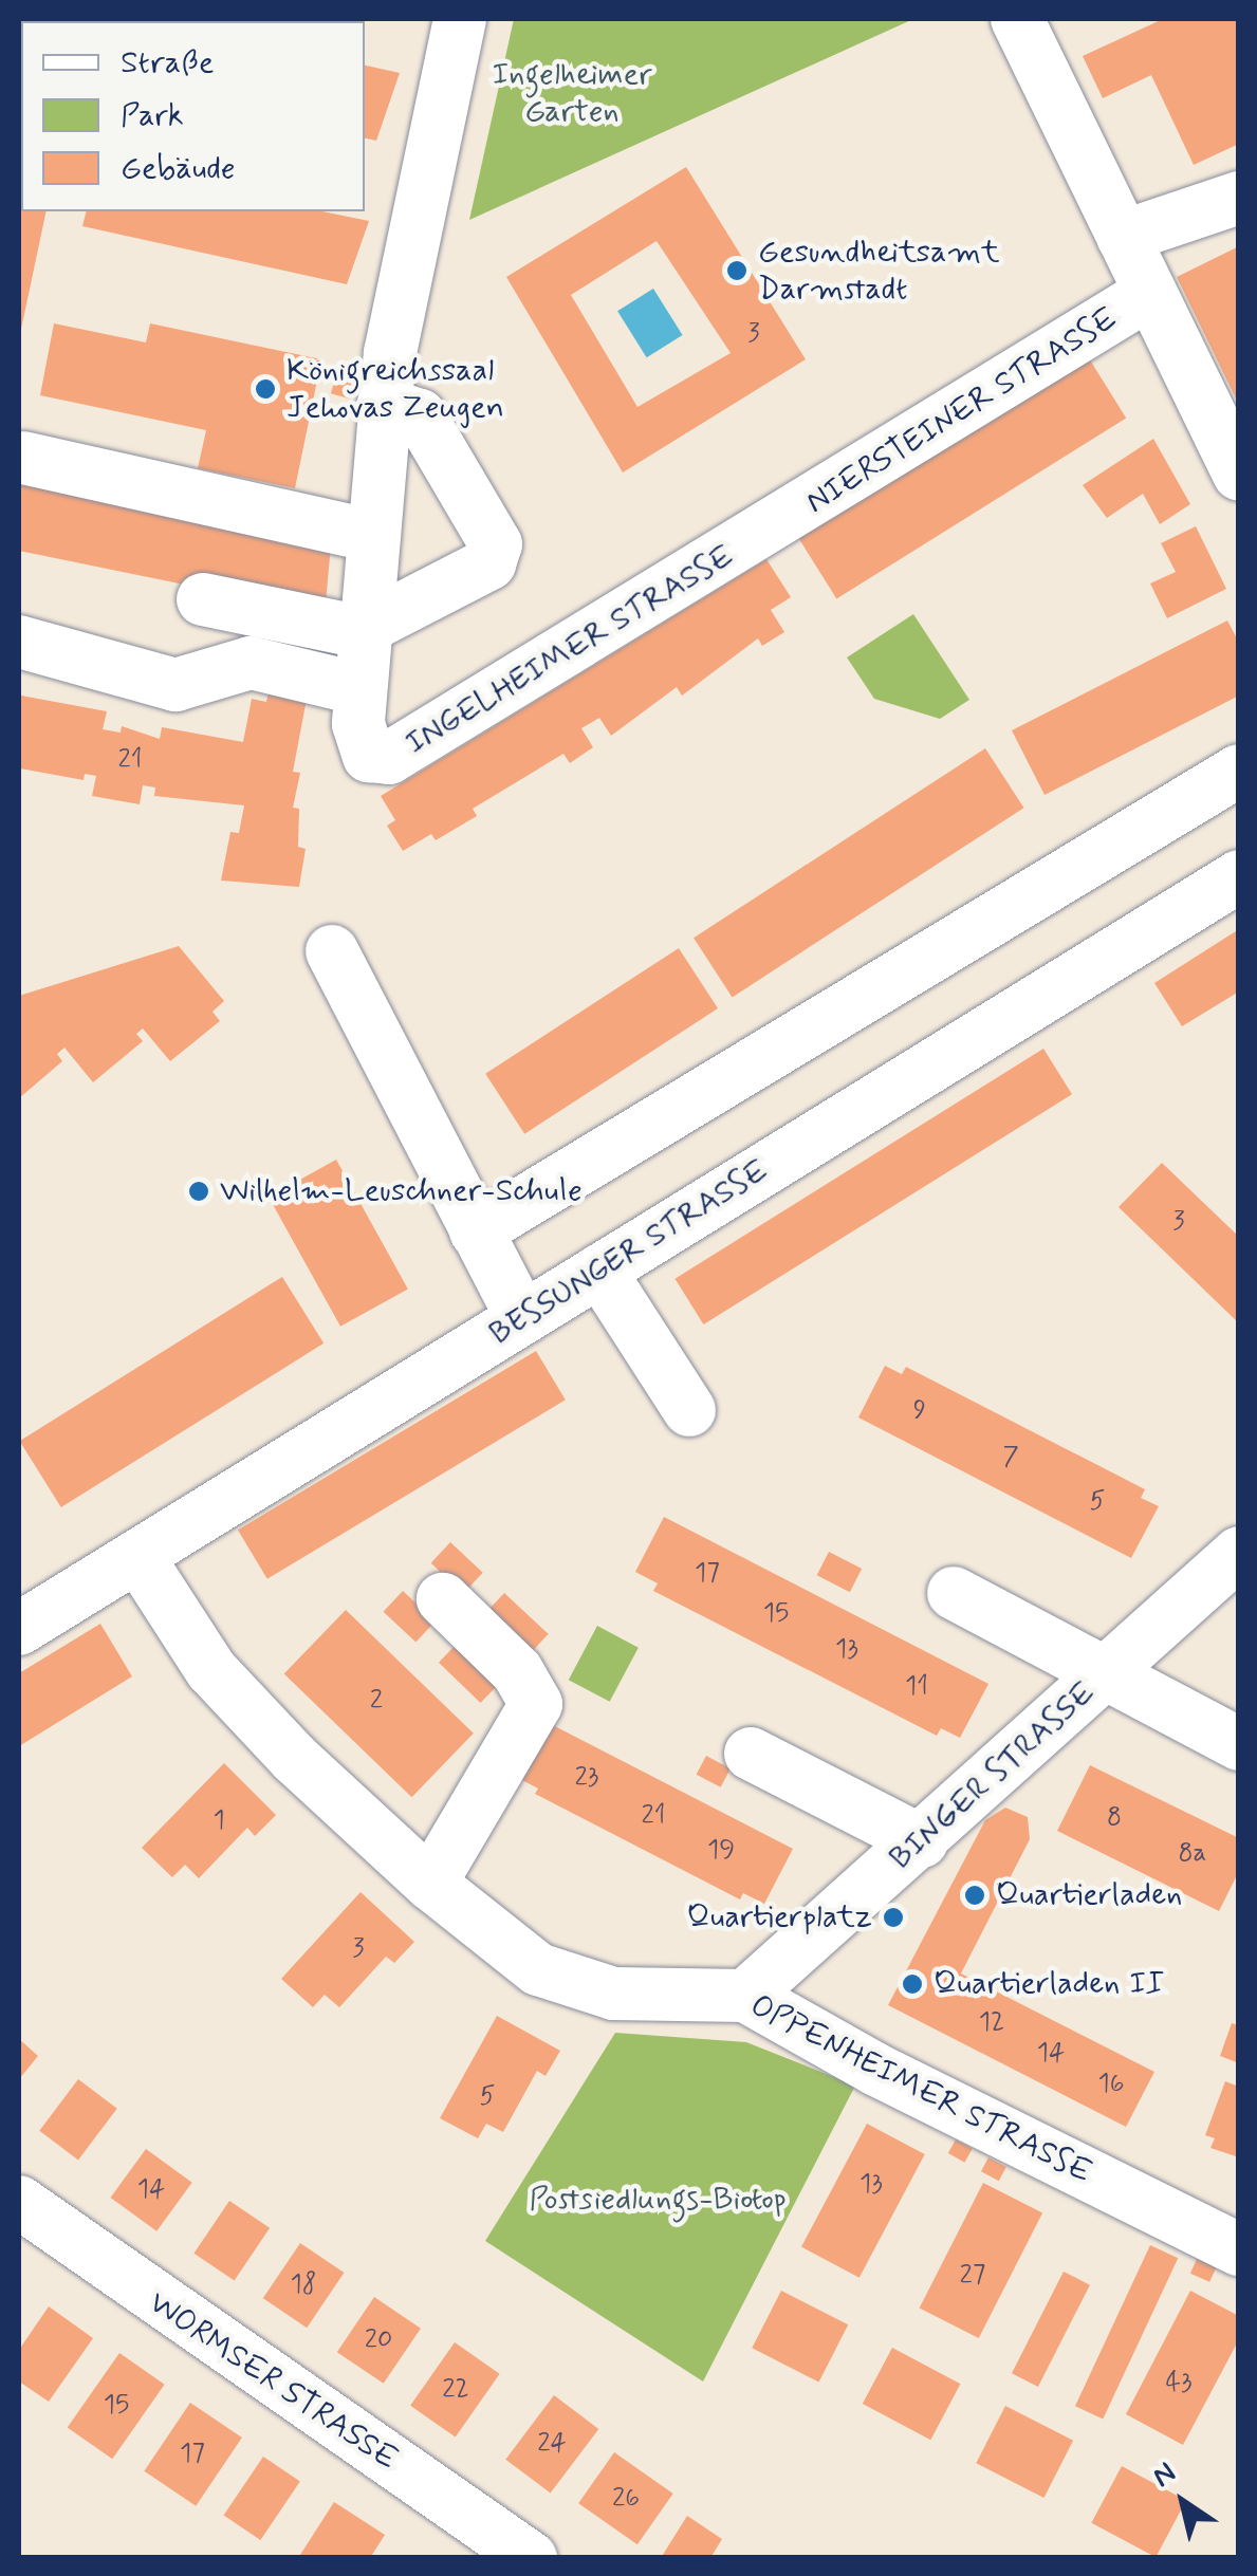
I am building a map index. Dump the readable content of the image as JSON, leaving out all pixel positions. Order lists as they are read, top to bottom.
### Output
{
  "streets": {
    "street": [
      "NIERSTEINER STRASSE",
      "INGELHEIMER STRASSE",
      "BESSUNGER STRASSE",
      "BINGER STRASSE",
      "OPPENHEIMER STRASSE",
      "WORMSER STRASSE"
    ]
  },
  "crossings": [
    ["NIERSTEINER STRASSE", "INGELHEIMER STRASSE"],
    ["BESSUNGER STRASSE", "OPPENHEIMER STRASSE"],
    ["BINGER STRASSE", "OPPENHEIMER STRASSE"]
  ],
  "parks": ["Ingelheimer Garten", "Postsiedlungs-Biotop"],
  "places": [
    "Gesundheitsamt Darmstadt",
    "Königreichssaal Jehovas Zeugen",
    "Wilhelm-Leuschner-Schule",
    "Quartierladen",
    "Quartierplatz",
    "Quartierladen II"
  ],
  "house_numbers": [
    "3",
    "21",
    "3",
    "9",
    "7",
    "5",
    "17",
    "15",
    "13",
    "11",
    "2",
    "23",
    "21",
    "8",
    "1",
    "19",
    "8a",
    "3",
    "12",
    "14",
    "16",
    "5",
    "13",
    "14",
    "27",
    "18",
    "20",
    "43",
    "22",
    "15",
    "24",
    "17",
    "26"
  ],
  "legend": ["Straße", "Park", "Gebäude"],
  "north": "top left"
}
